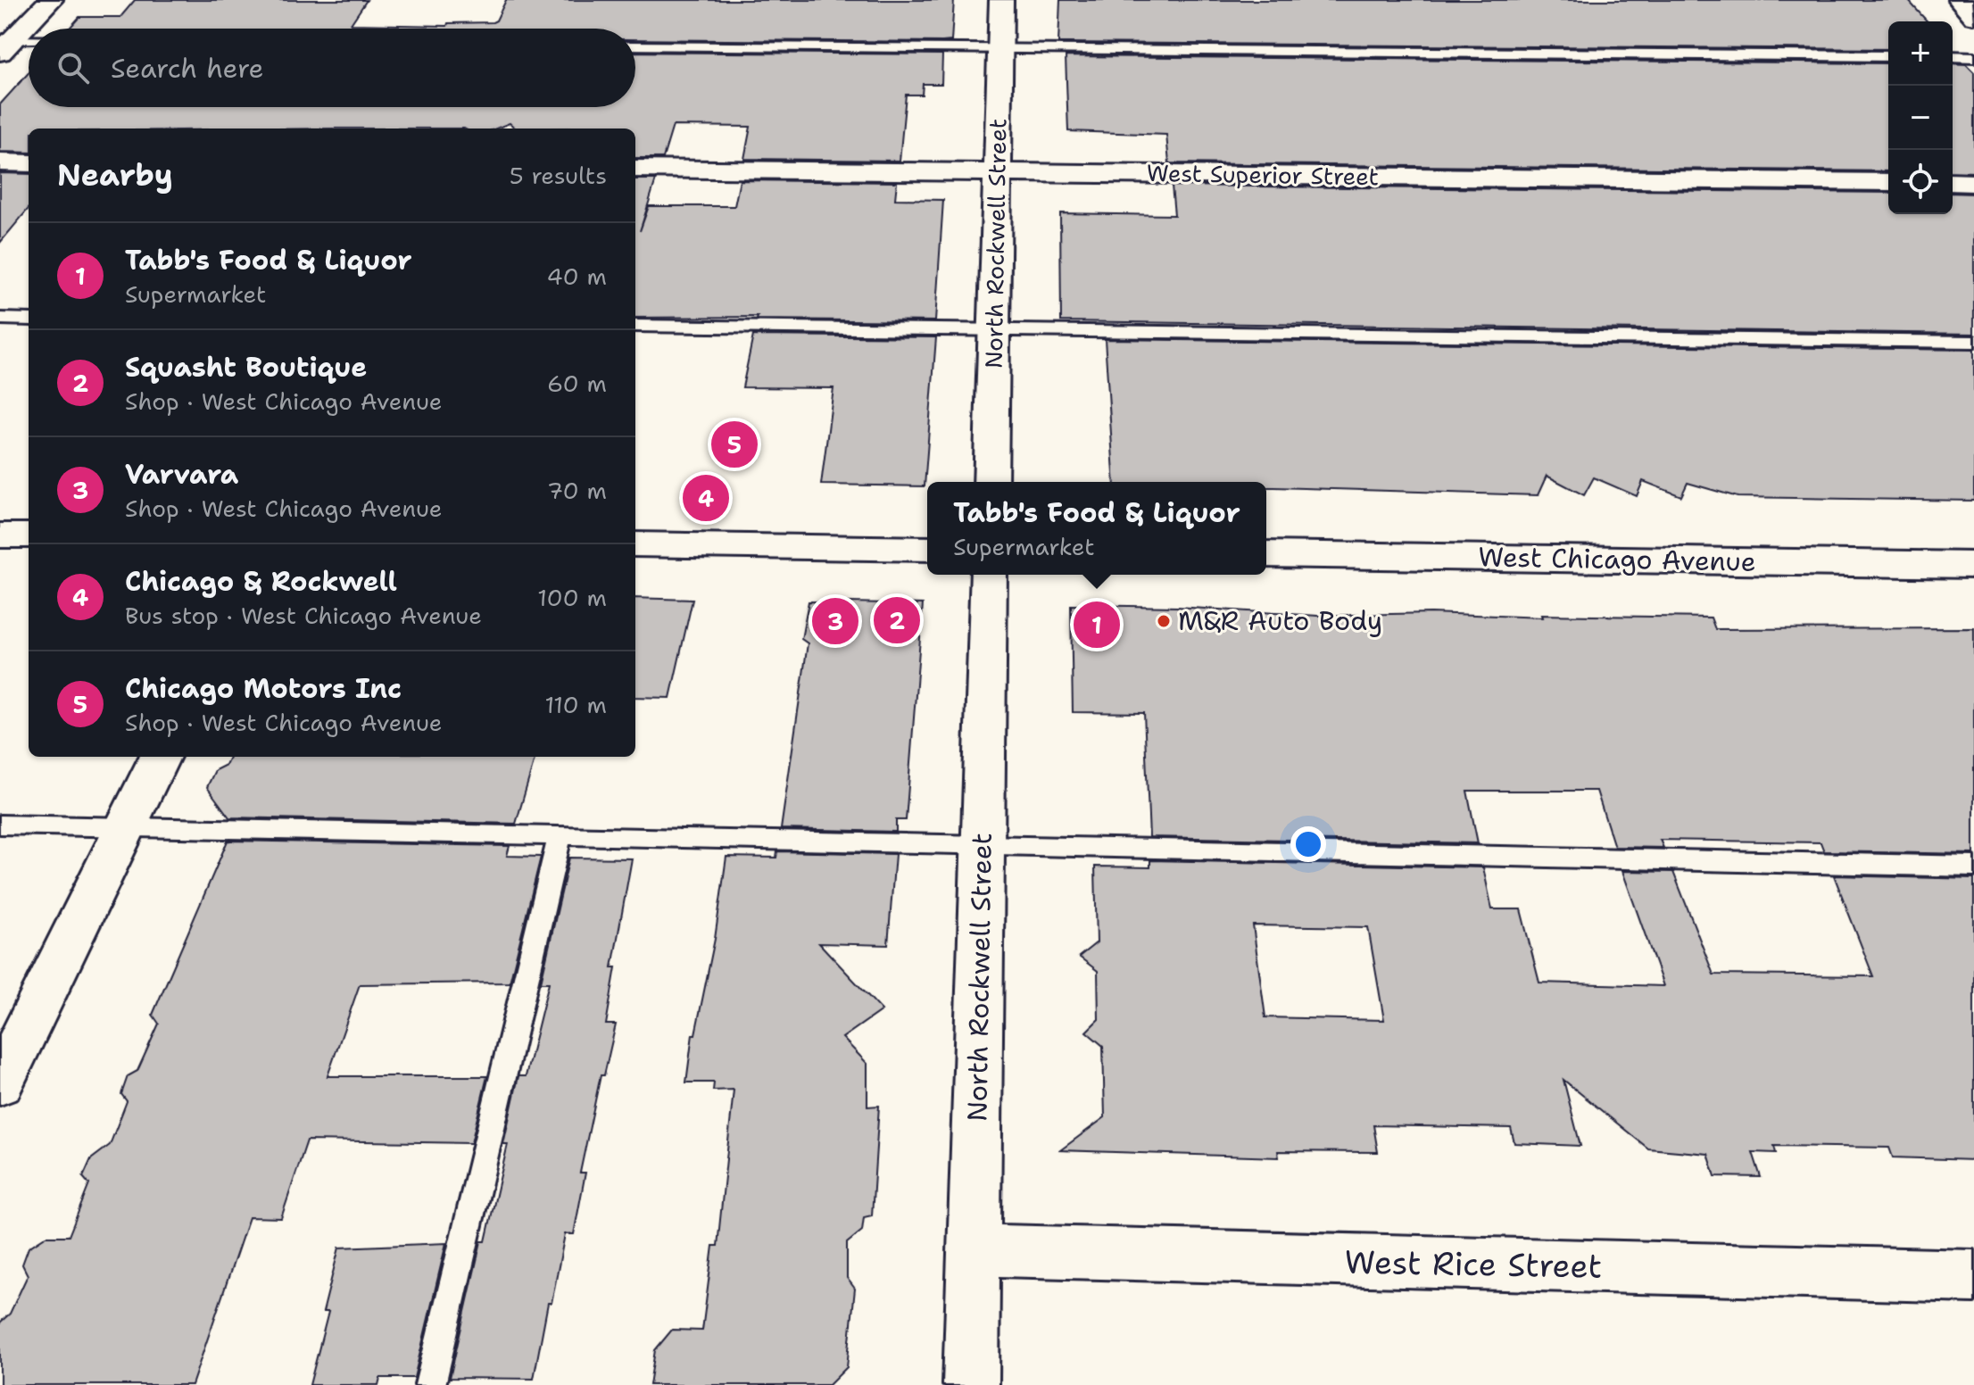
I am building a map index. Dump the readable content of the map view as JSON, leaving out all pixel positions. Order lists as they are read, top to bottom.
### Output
{
  "streets": {
    "street": [
      "West Superior Street",
      "North Rockwell Street",
      "West Chicago Avenue",
      "West Rice Street"
    ]
  },
  "crossings": [
    ["West Superior Street", "North Rockwell Street"],
    ["North Rockwell Street", "West Rice Street"]
  ],
  "places": ["M&R Auto Body"],
  "page": {
    "map_buttons": ["+", "−"],
    "search": "Search here",
    "heading": ["Nearby", "5 results"],
    "list": [
      {
        "mark": "1",
        "name": "Tabb's Food & Liquor",
        "note": "Supermarket",
        "value": "40 m"
      },
      {
        "mark": "2",
        "name": "Squasht Boutique",
        "note": "Shop · West Chicago Avenue",
        "value": "60 m"
      },
      {
        "mark": "3",
        "name": "Varvara",
        "note": "Shop · West Chicago Avenue",
        "value": "70 m"
      },
      {
        "mark": "4",
        "name": "Chicago & Rockwell",
        "note": "Bus stop · West Chicago Avenue",
        "value": "100 m"
      },
      {
        "mark": "5",
        "name": "Chicago Motors Inc",
        "note": "Shop · West Chicago Avenue",
        "value": "110 m"
      }
    ],
    "pins": [
      "5",
      "4",
      "2",
      "3",
      "1"
    ],
    "popup": ["Tabb's Food & Liquor", "Supermarket"]
  }
}
